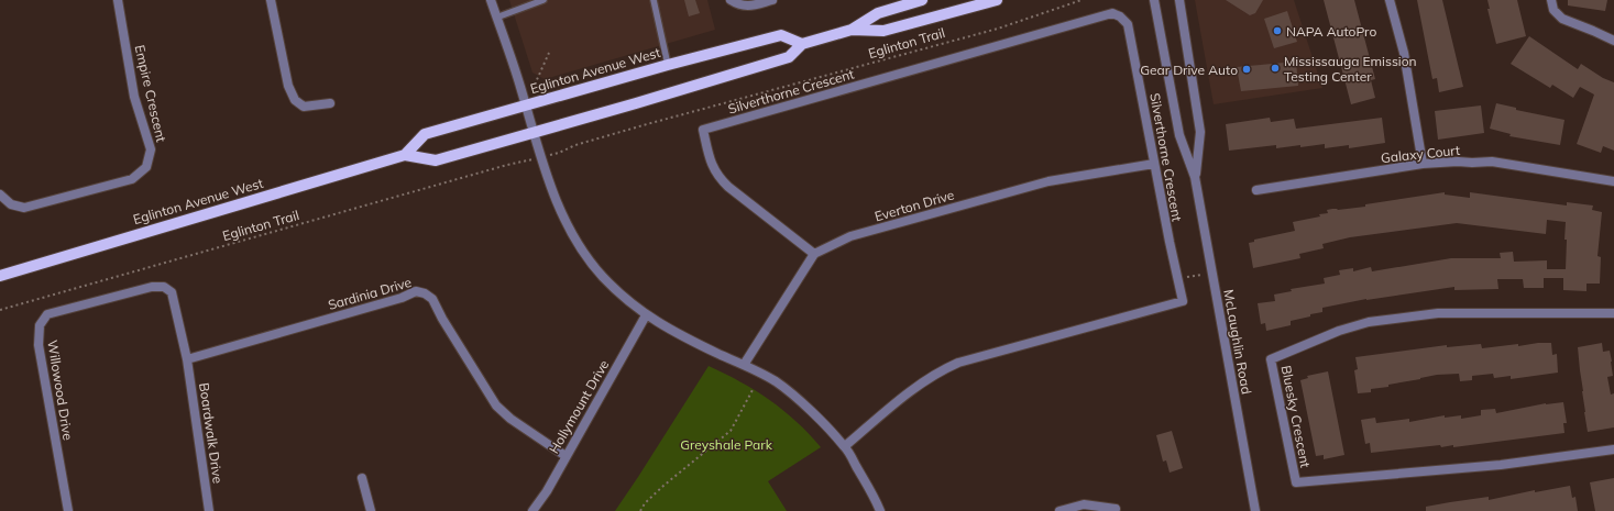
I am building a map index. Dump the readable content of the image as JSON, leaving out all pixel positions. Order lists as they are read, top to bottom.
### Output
{
  "streets": {
    "main road": ["Eglinton Avenue West"],
    "street": [
      "Silverthorne Crescent",
      "Empire Crescent",
      "Galaxy Court",
      "Everton Drive",
      "Sardinia Drive",
      "McLaughlin Road",
      "Willowood Drive",
      "Hollymount Drive",
      "Bluesky Crescent",
      "Boardwalk Drive"
    ],
    "path": ["Eglinton Trail"]
  },
  "crossings": [
    ["Silverthorne Crescent", "Everton Drive"],
    ["Sardinia Drive", "Willowood Drive"],
    ["Sardinia Drive", "Hollymount Drive"],
    ["Sardinia Drive", "Boardwalk Drive"],
    ["Willowood Drive", "Boardwalk Drive"]
  ],
  "parks": ["Greyshale Park"],
  "places": ["NAPA AutoPro", "Mississauga Emission Testing Center", "Gear Drive Auto"]
}
